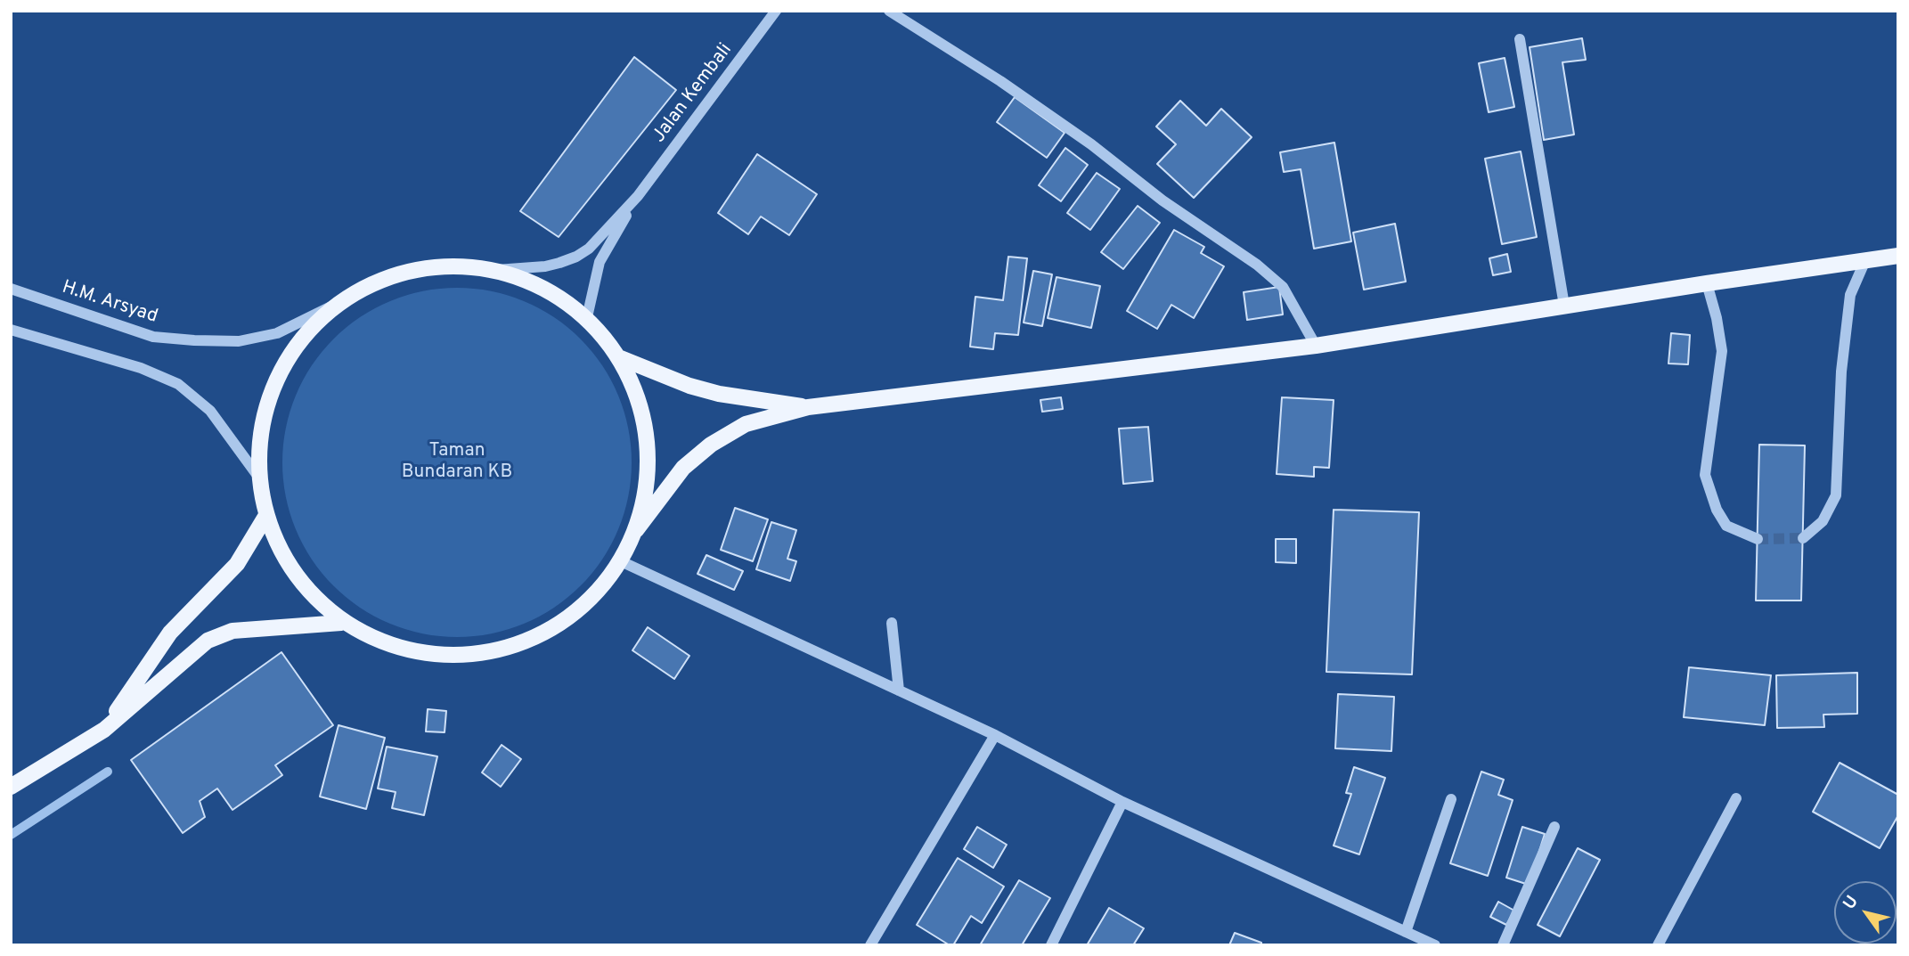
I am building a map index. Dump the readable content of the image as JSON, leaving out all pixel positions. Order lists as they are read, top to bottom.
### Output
{
  "streets": {
    "street": ["Jalan Kembali", "H.M. Arsyad"]
  },
  "parks": ["Taman Bundaran KB"],
  "north": "top left"
}
